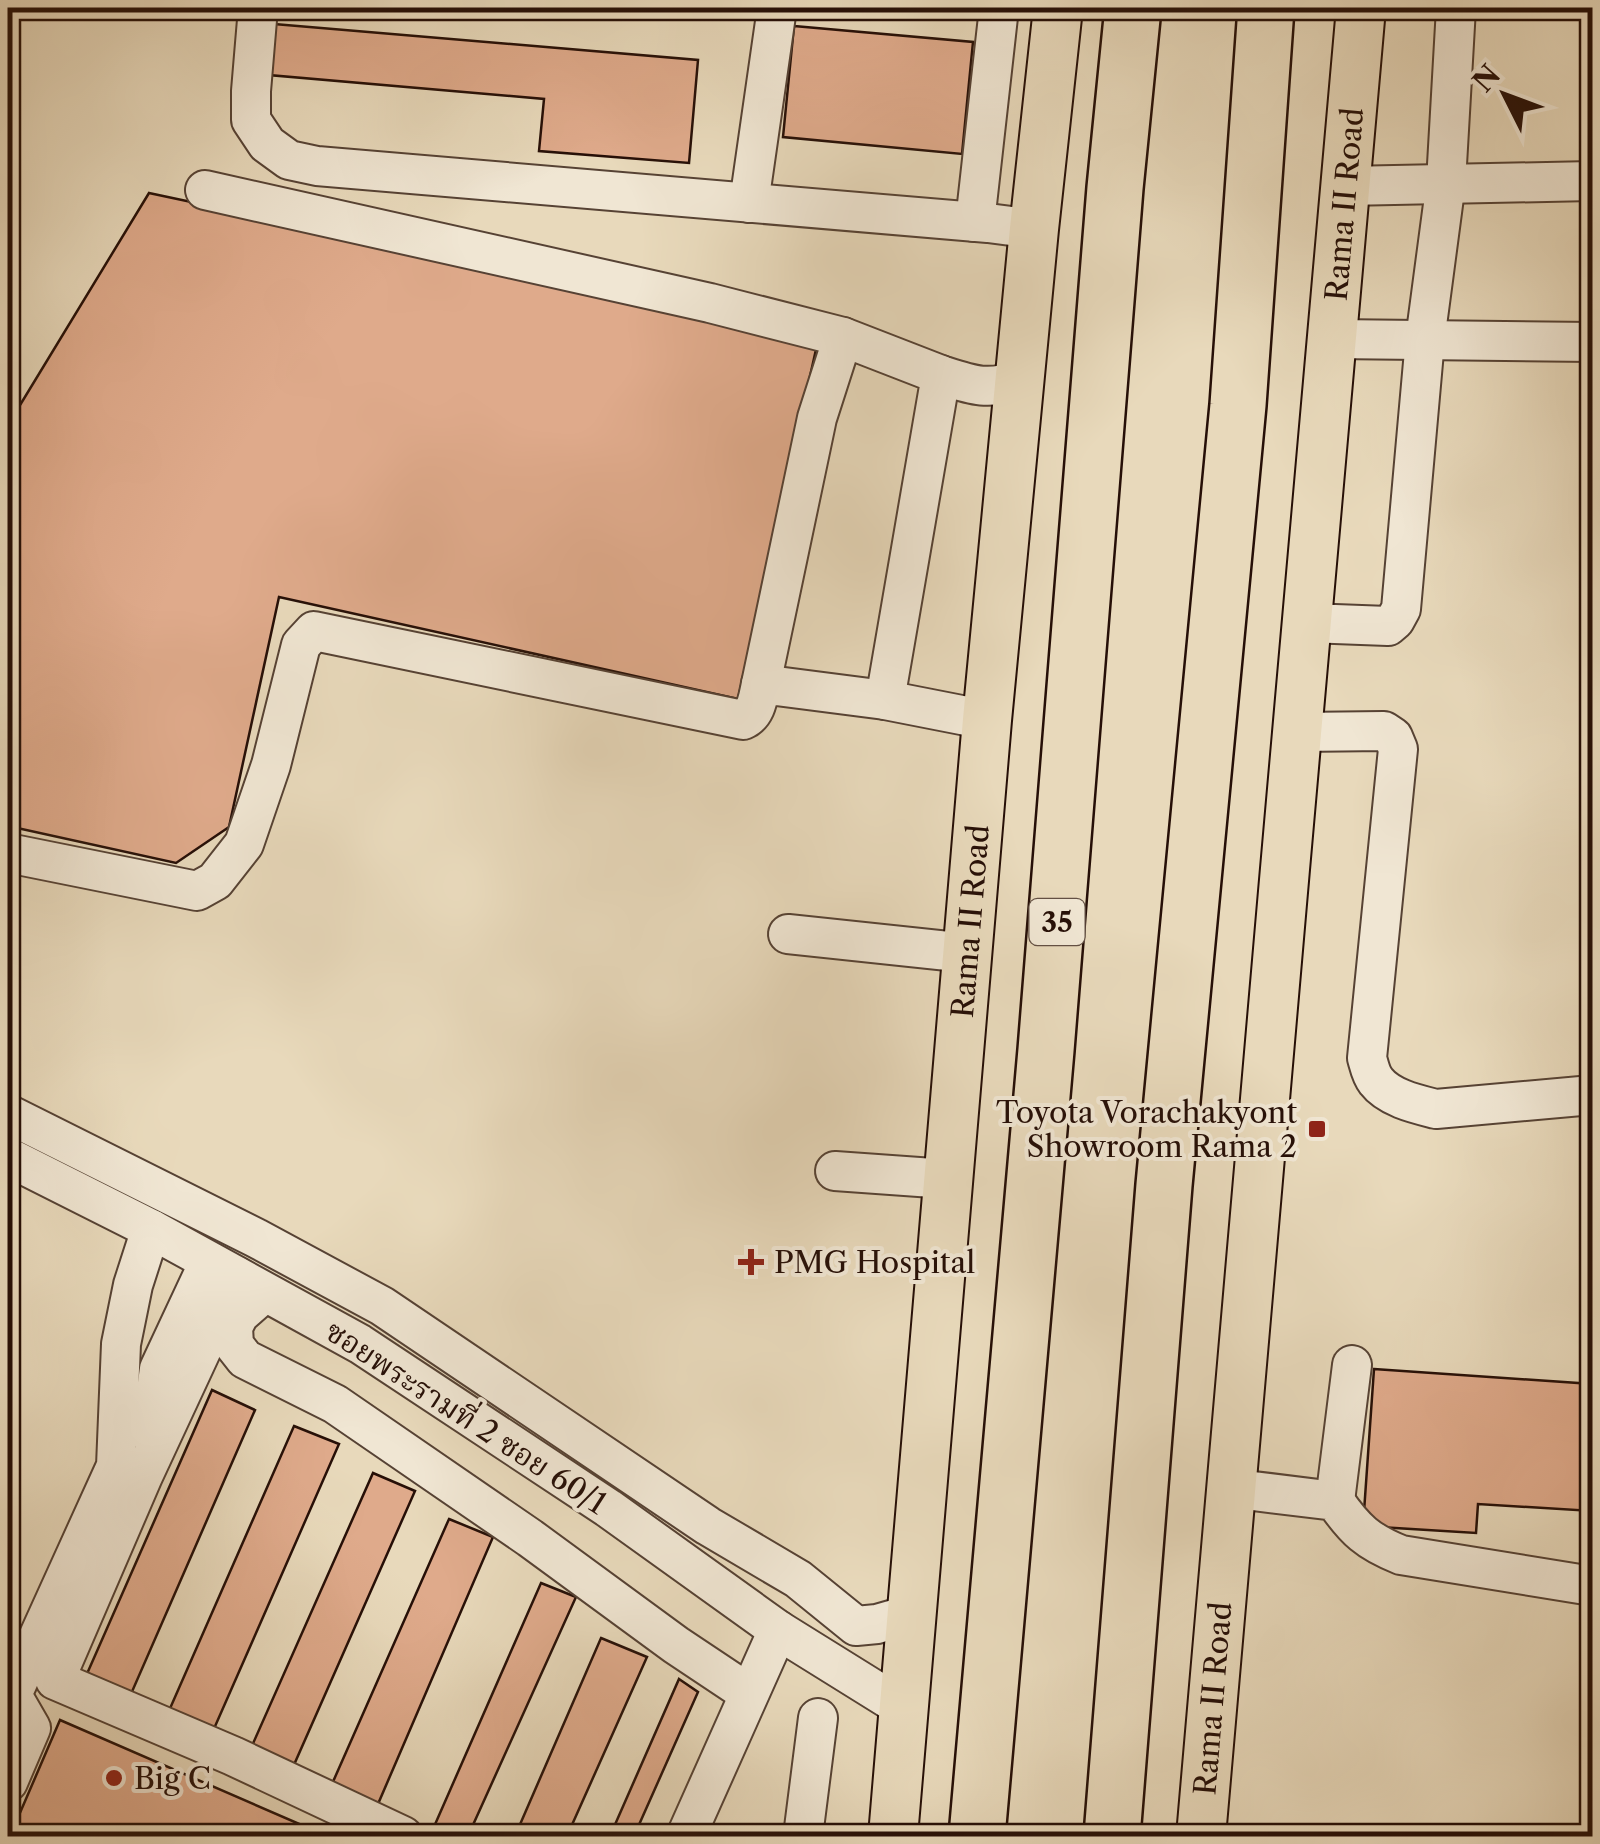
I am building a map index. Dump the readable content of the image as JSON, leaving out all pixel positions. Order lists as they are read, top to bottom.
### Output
{
  "streets": {
    "highway": ["35"],
    "main road": ["Rama II Road"],
    "street": ["ซอยพระรามที่ 2 ซอย 60/1"]
  },
  "crossings": [
    ["Rama II Road", "ซอยพระรามที่ 2 ซอย 60/1"]
  ],
  "places": {
    "transit": ["Toyota Vorachakyont Showroom Rama 2"],
    "health": ["PMG Hospital"],
    "other": ["Big C"]
  },
  "north": "top left"
}
